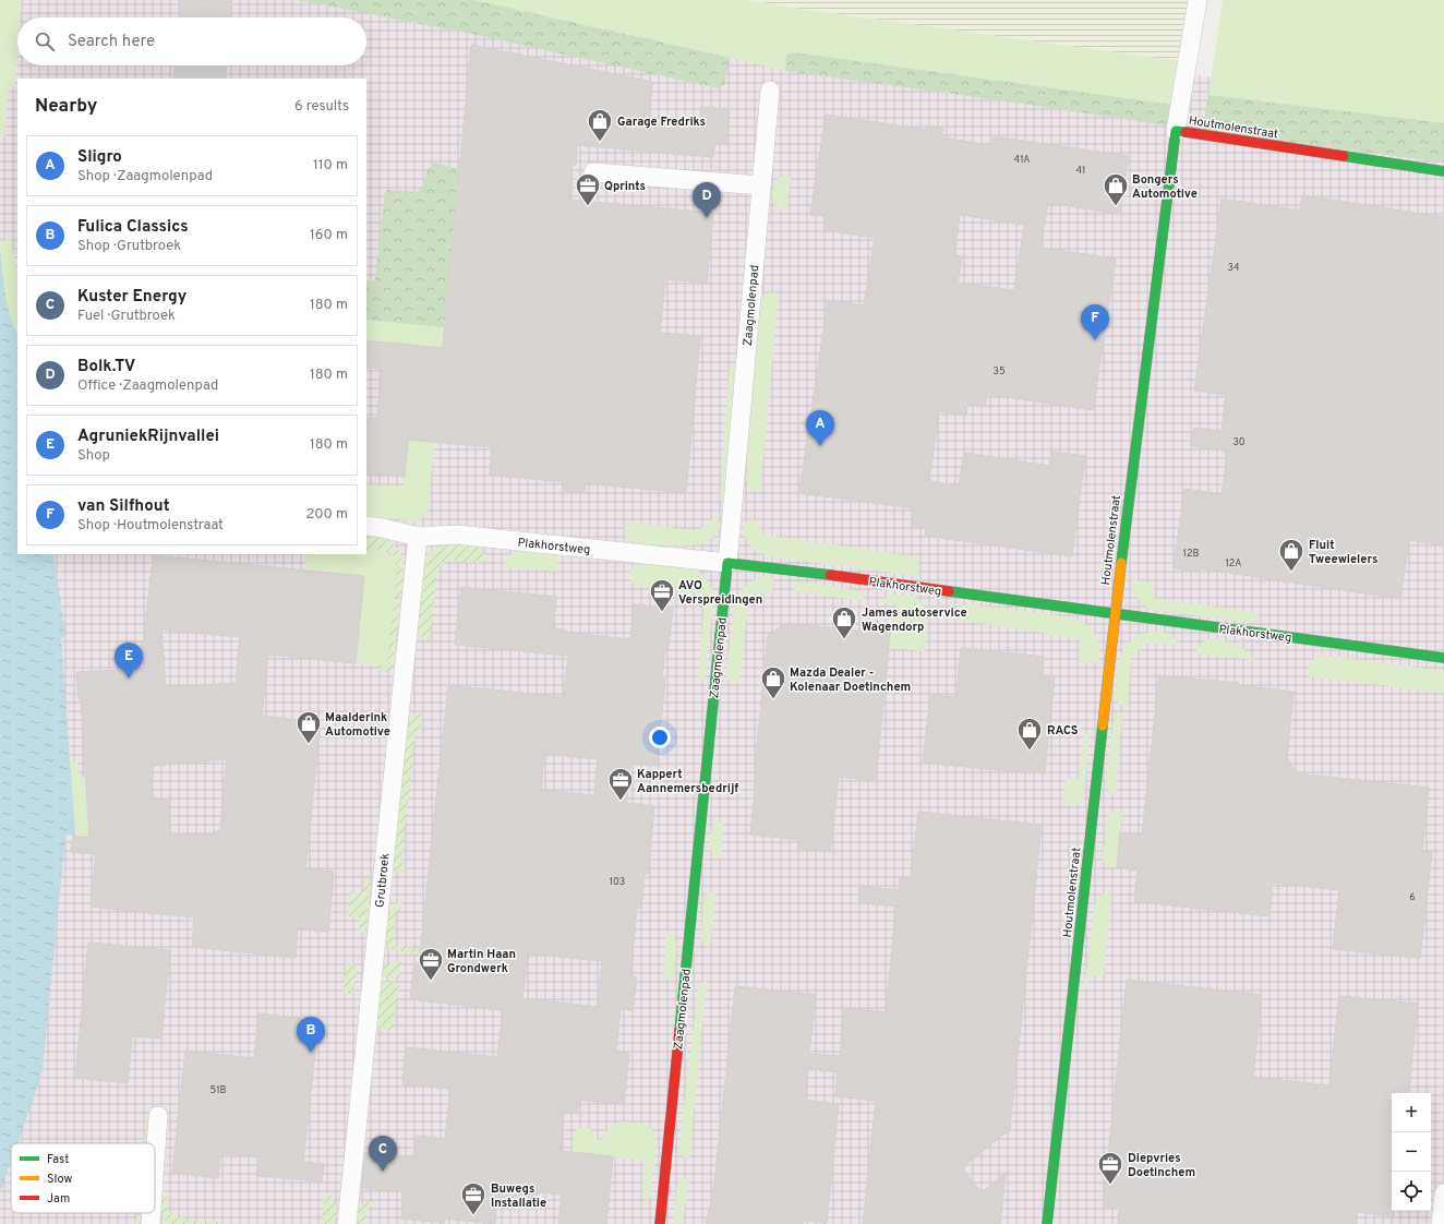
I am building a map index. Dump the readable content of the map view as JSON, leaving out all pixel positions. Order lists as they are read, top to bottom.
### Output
{
  "streets": {
    "street": [
      "Houtmolenstraat",
      "Zaagmolenpad",
      "Plakhorstweg",
      "Grutbroek"
    ]
  },
  "crossings": [
    ["Houtmolenstraat", "Plakhorstweg"],
    ["Zaagmolenpad", "Plakhorstweg"],
    ["Plakhorstweg", "Grutbroek"]
  ],
  "places": {
    "shop": [
      "Garage Fredriks",
      "Bongers Automotive",
      "Fluit Tweewielers",
      "James autoservice Wagendorp",
      "Mazda Dealer - Kolenaar Doetinchem",
      "Maalderink Automotive",
      "RACS"
    ],
    "office": [
      "Qprints",
      "AVO Verspreidingen",
      "Kappert Aannemersbedrijf",
      "Martin Haan Grondwerk",
      "Diepvries Doetinchem",
      "Buwegs Installatie"
    ]
  },
  "house_numbers": [
    "41A",
    "41",
    "34",
    "35",
    "30",
    "12B",
    "12A",
    "103",
    "6",
    "51B"
  ],
  "legend": ["Fast", "Slow", "Jam"],
  "page": {
    "search": "Search here",
    "heading": ["Nearby", "6 results"],
    "list": [
      {
        "mark": "A",
        "name": "Sligro",
        "note": "Shop · Zaagmolenpad",
        "value": "110 m"
      },
      {
        "mark": "B",
        "name": "Fulica Classics",
        "note": "Shop · Grutbroek",
        "value": "160 m"
      },
      {
        "mark": "C",
        "name": "Kuster Energy",
        "note": "Fuel · Grutbroek",
        "value": "180 m"
      },
      {
        "mark": "D",
        "name": "Bolk.TV",
        "note": "Office · Zaagmolenpad",
        "value": "180 m"
      },
      {
        "mark": "E",
        "name": "AgruniekRijnvallei",
        "note": "Shop",
        "value": "180 m"
      },
      {
        "mark": "F",
        "name": "van Silfhout",
        "note": "Shop · Houtmolenstraat",
        "value": "200 m"
      }
    ],
    "pins": [
      "D",
      "F",
      "A",
      "E",
      "B",
      "C"
    ],
    "map_buttons": ["+", "−"]
  }
}
